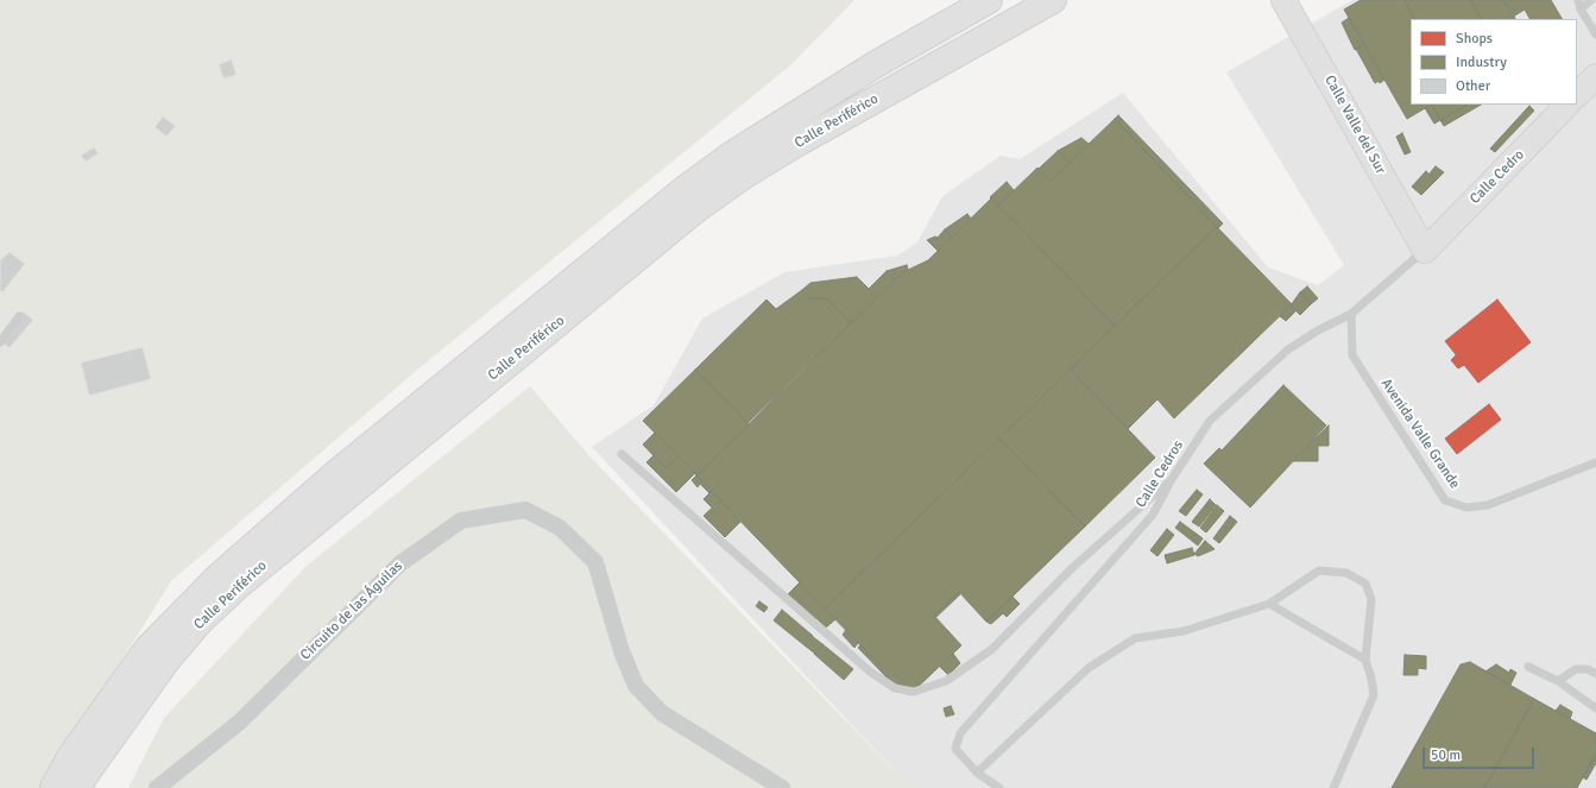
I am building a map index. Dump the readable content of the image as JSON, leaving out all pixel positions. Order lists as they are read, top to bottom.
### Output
{
  "streets": {
    "highway": ["Calle Periférico"],
    "street": ["Calle Valle del Sur", "Calle Cedro", "Circuito de las Águilas"],
    "lane": ["Avenida Valle Grande", "Calle Cedros"]
  },
  "crossings": [
    ["Calle Valle del Sur", "Calle Cedro"],
    ["Calle Valle del Sur", "Calle Cedros"],
    ["Calle Cedro", "Calle Cedros"],
    ["Avenida Valle Grande", "Calle Cedros"]
  ],
  "legend": ["Shops", "Industry", "Other"],
  "scale_bar": "50 m"
}
